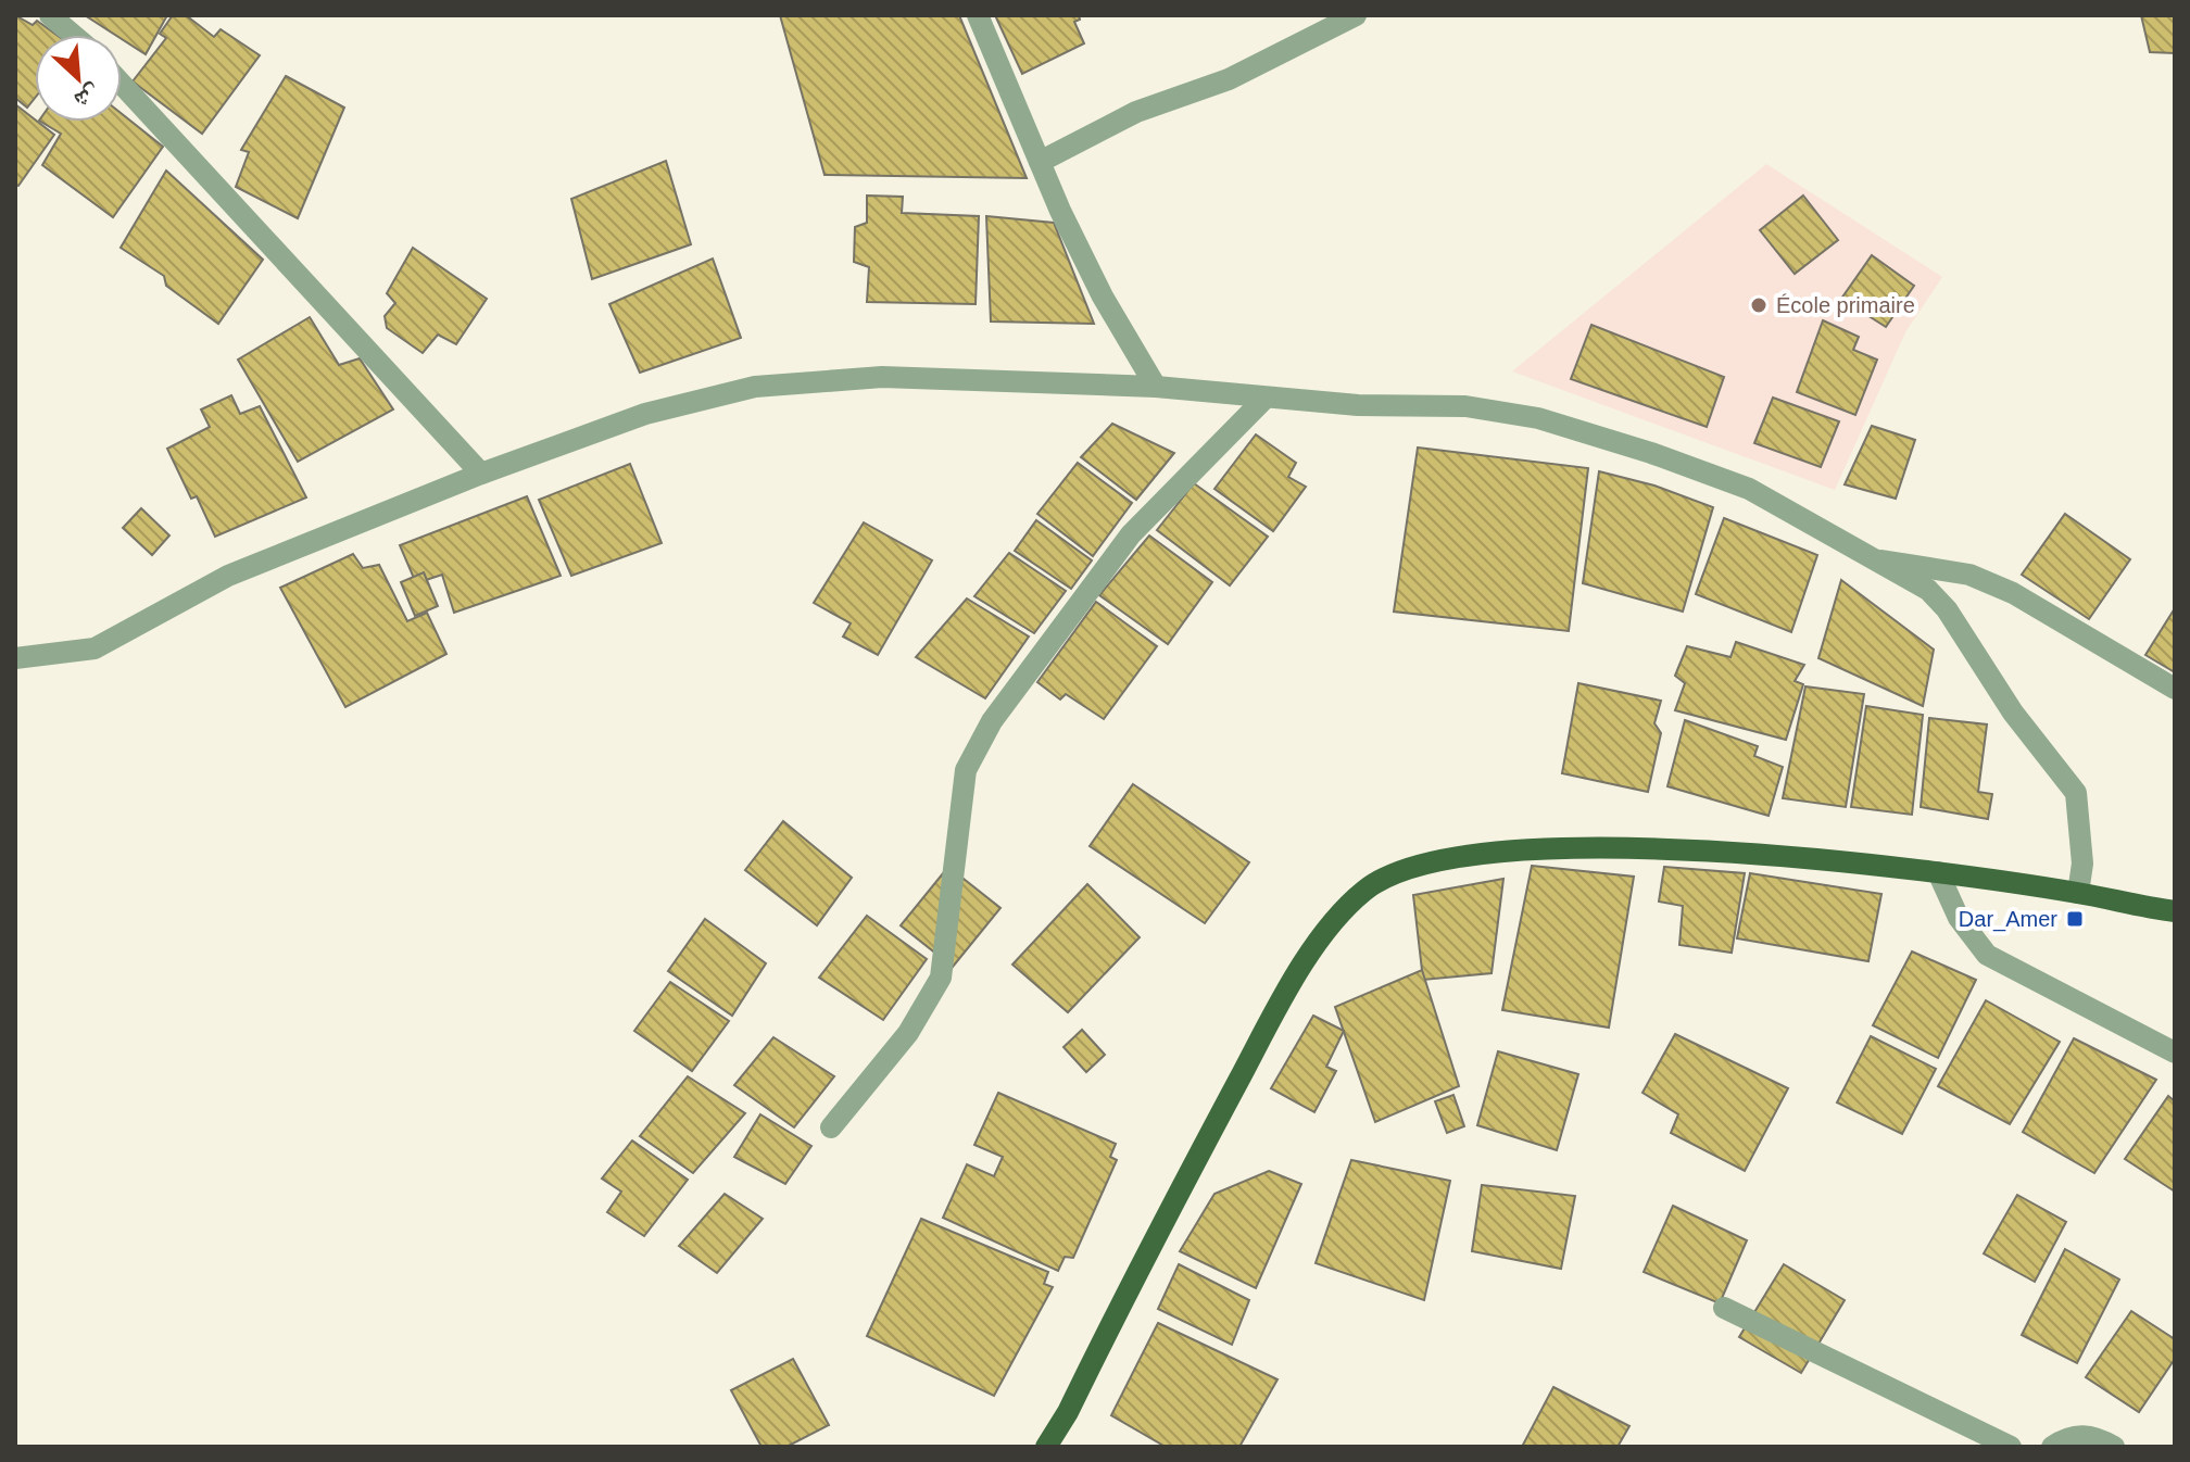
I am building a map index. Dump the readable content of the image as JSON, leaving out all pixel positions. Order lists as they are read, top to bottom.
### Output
{
  "places": {
    "other": ["École primaire"],
    "transit": ["Dar_Amer"]
  },
  "north": "bottom right"
}
